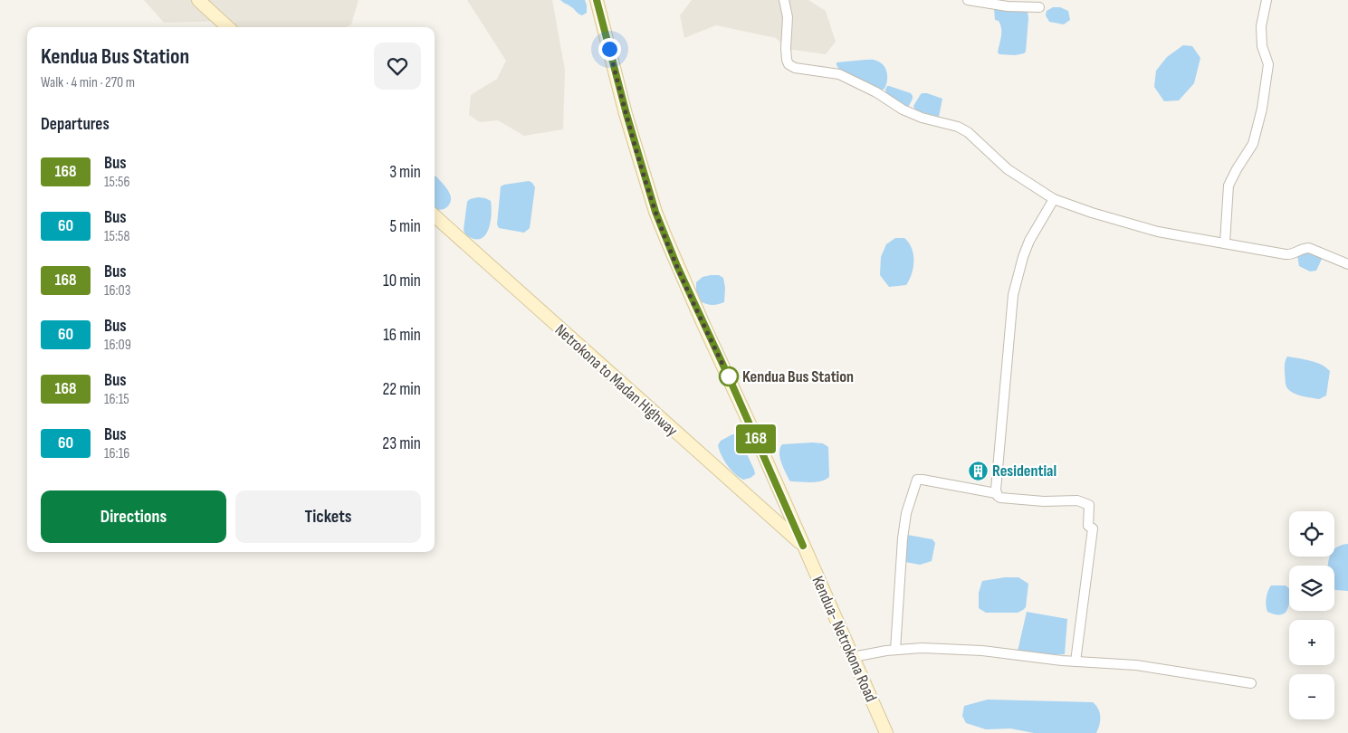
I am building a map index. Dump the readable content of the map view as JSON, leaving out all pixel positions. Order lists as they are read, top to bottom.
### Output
{
  "streets": {
    "main road": ["Netrokona to Madan Highway", "Kendua- Netrokona Road"]
  },
  "crossings": [
    ["Netrokona to Madan Highway", "Kendua- Netrokona Road"]
  ],
  "places": {
    "other": ["Kendua Bus Station"],
    "building": ["Residential"]
  },
  "lines": ["bus line 168"],
  "page": {
    "on_map": "168",
    "heading": [
      ["Kendua Bus Station", "Walk · 4 min · 270 m"],
      "Departures"
    ],
    "list": [
      {
        "mark": "168",
        "name": "Bus",
        "note": "15:56",
        "value": "3 min"
      },
      {
        "mark": "60",
        "name": "Bus",
        "note": "15:58",
        "value": "5 min"
      },
      {
        "mark": "168",
        "name": "Bus",
        "note": "16:03",
        "value": "10 min"
      },
      {
        "mark": "60",
        "name": "Bus",
        "note": "16:09",
        "value": "16 min"
      },
      {
        "mark": "168",
        "name": "Bus",
        "note": "16:15",
        "value": "22 min"
      },
      {
        "mark": "60",
        "name": "Bus",
        "note": "16:16",
        "value": "23 min"
      }
    ],
    "buttons": ["Directions", "Tickets"],
    "map_buttons": ["+", "−"]
  }
}
